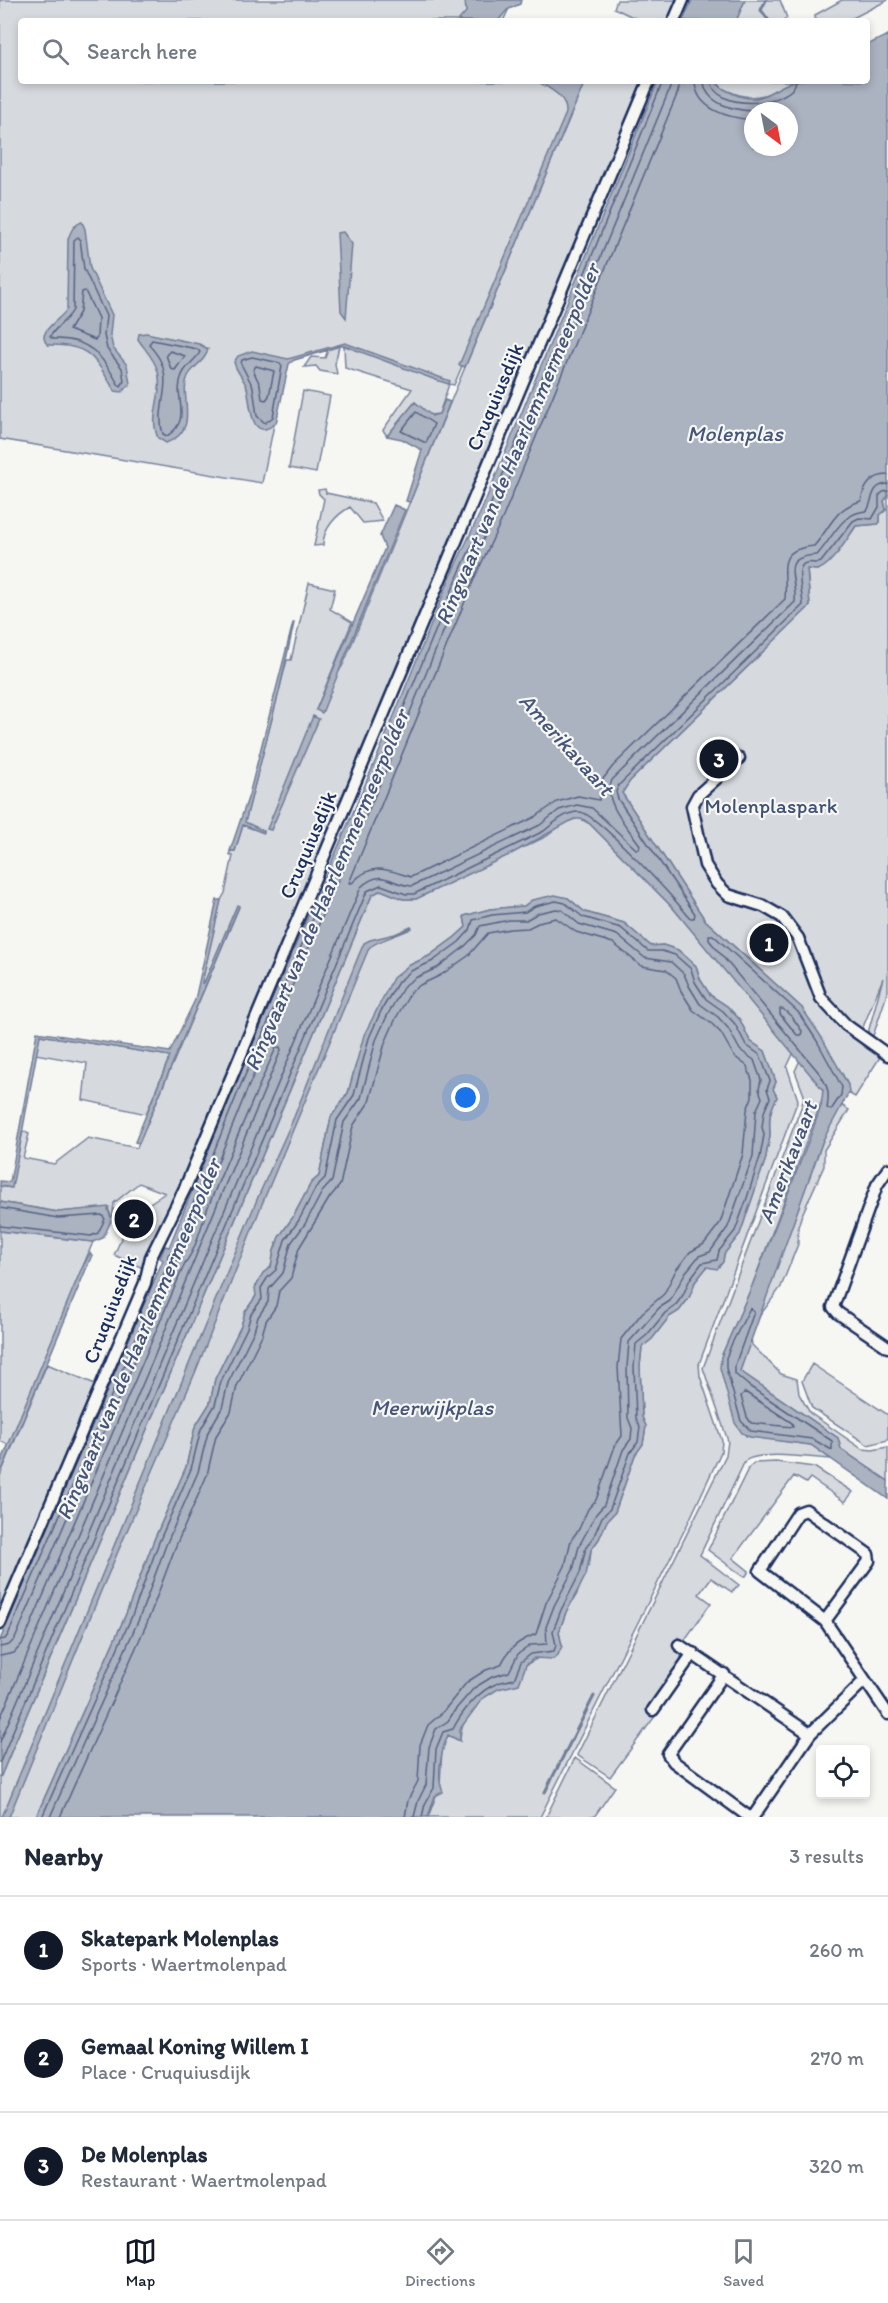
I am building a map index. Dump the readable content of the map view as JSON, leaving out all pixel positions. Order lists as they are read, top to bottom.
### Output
{
  "streets": {
    "street": ["Cruquiusdijk"]
  },
  "water": [
    "Molenplas",
    "Ringvaart van de Haarlemmermeerpolder",
    "Amerikavaart",
    "Meerwijkplas"
  ],
  "parks": ["Molenplaspark"],
  "north": "bottom right",
  "page": {
    "search": "Search here",
    "pins": ["3", "1", "2"],
    "heading": ["Nearby", "3 results"],
    "list": [
      {
        "mark": "1",
        "name": "Skatepark Molenplas",
        "note": "Sports · Waertmolenpad",
        "value": "260 m"
      },
      {
        "mark": "2",
        "name": "Gemaal Koning Willem I",
        "note": "Place · Cruquiusdijk",
        "value": "270 m"
      },
      {
        "mark": "3",
        "name": "De Molenplas",
        "note": "Restaurant · Waertmolenpad",
        "value": "320 m"
      }
    ],
    "nav": ["Map", "Directions", "Saved"]
  }
}
